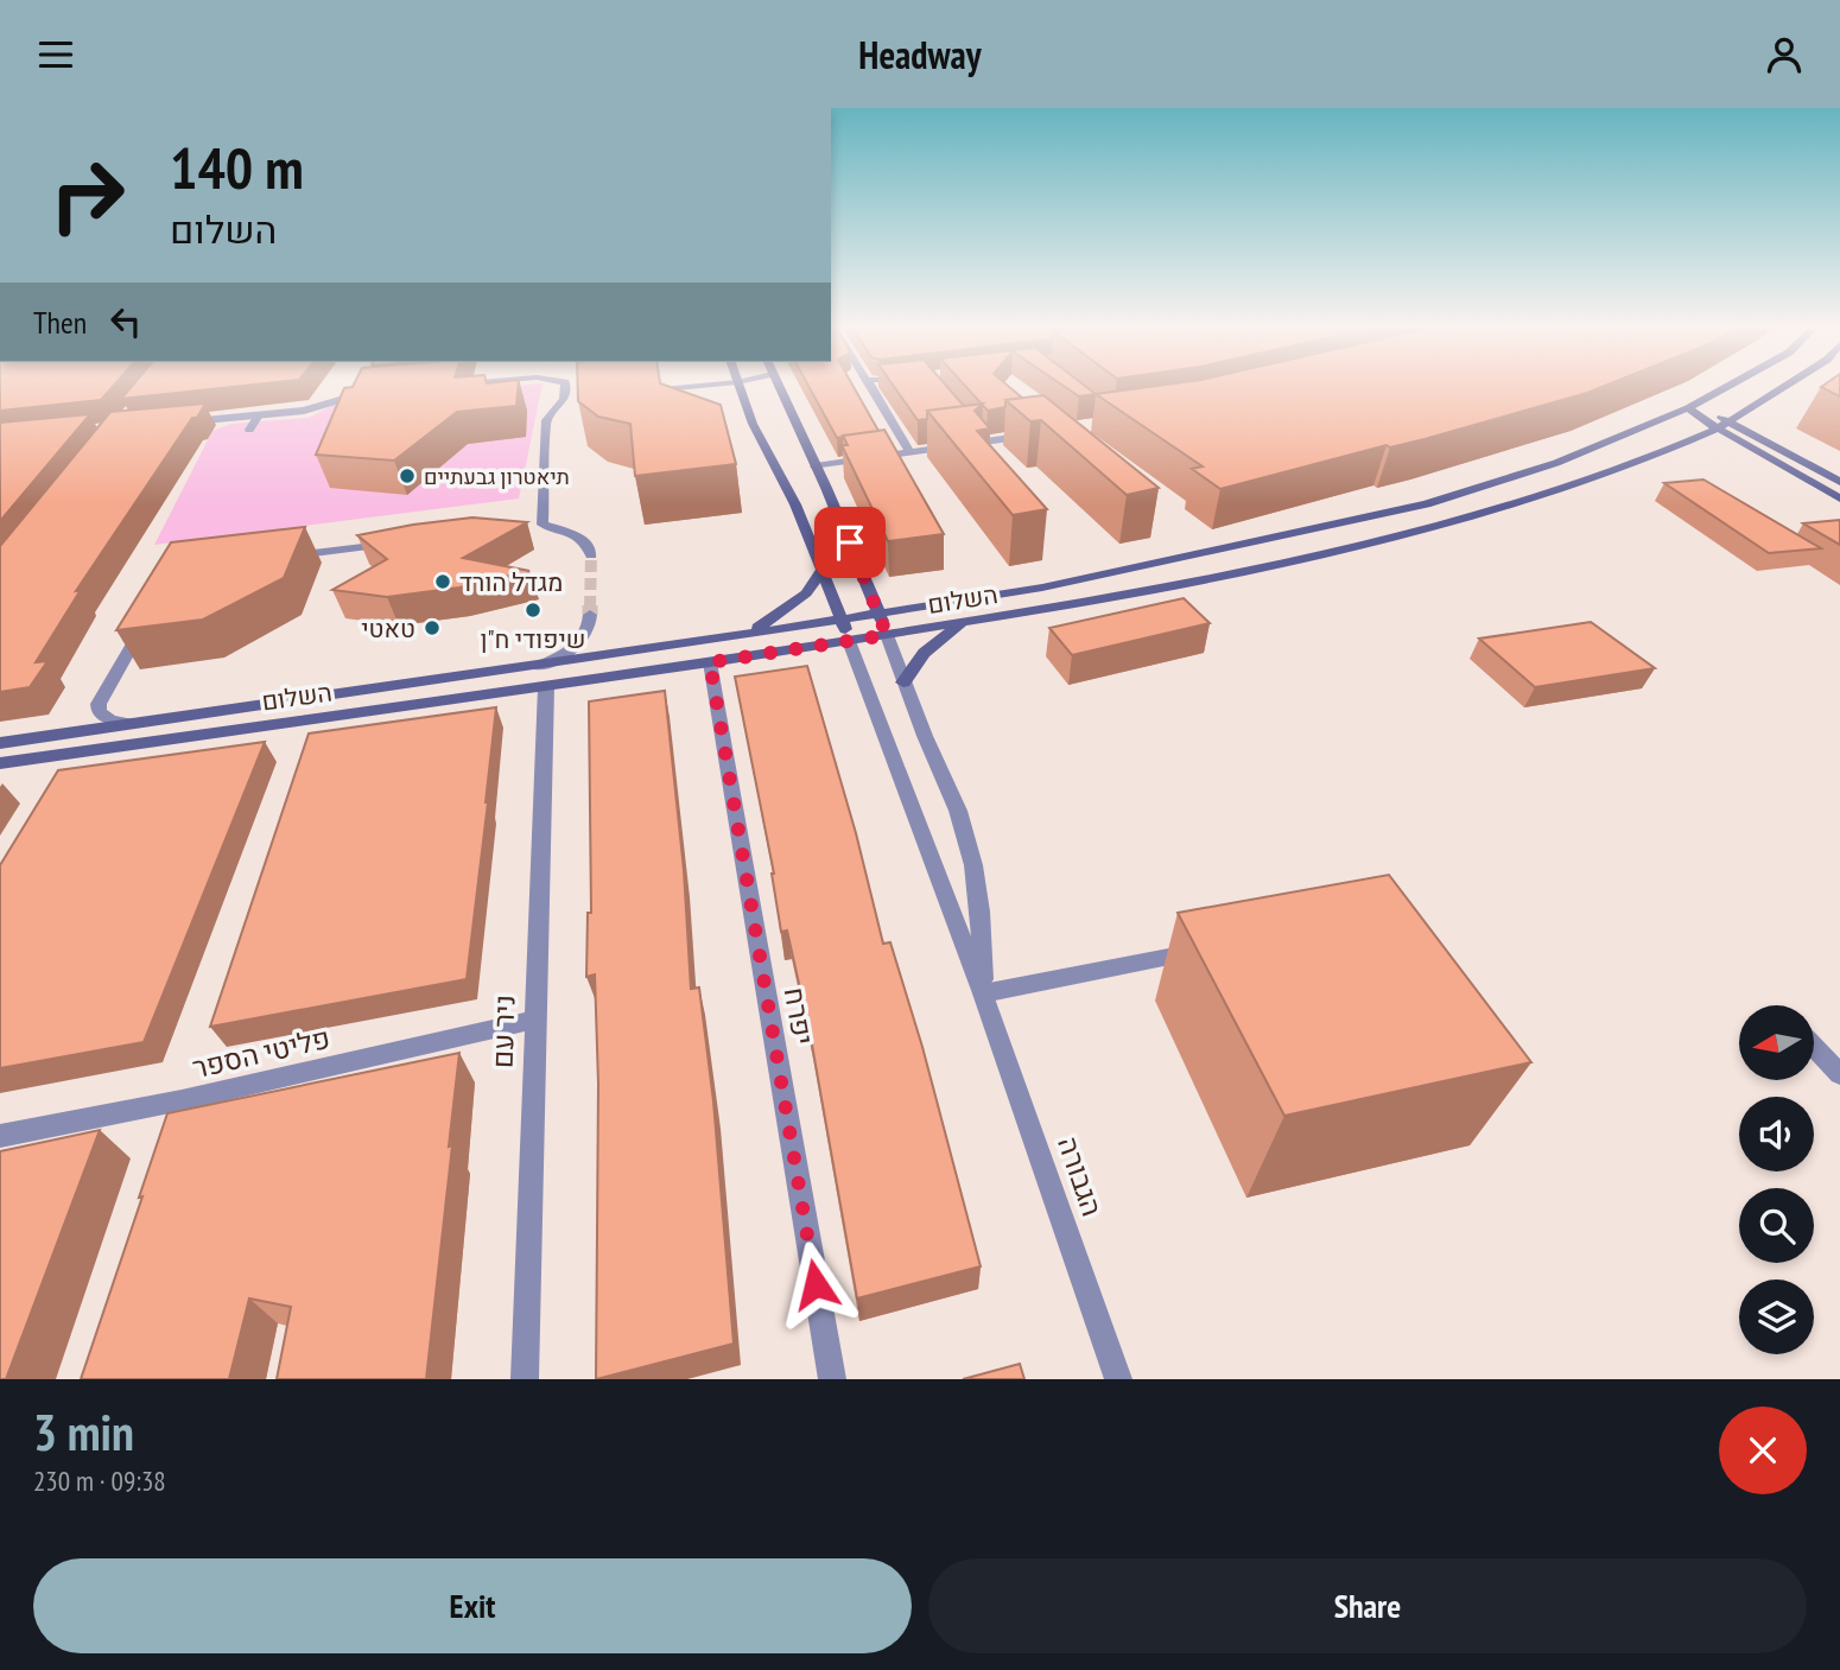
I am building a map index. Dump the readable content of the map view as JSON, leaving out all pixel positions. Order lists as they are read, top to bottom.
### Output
{
  "streets": {
    "main road": ["השלום", "הגבורה"],
    "street": ["יפרח", "ניר עם", "פליטי הספר"]
  },
  "crossings": [
    ["השלום", "יפרח"],
    ["השלום", "ניר עם"],
    ["השלום", "הגבורה"],
    ["ניר עם", "פליטי הספר"]
  ],
  "places": [
    "תיאטרון גבעתיים",
    "מגדל הורד",
    "שיפודי ח\"ן",
    "טאטי"
  ],
  "north": "left",
  "page": {
    "header": "Headway",
    "turn": ["140 m", "השלום"],
    "then": "Then",
    "heading": ["3 min", "230 m · 09:38"],
    "buttons": ["Exit", "Share"]
  }
}
